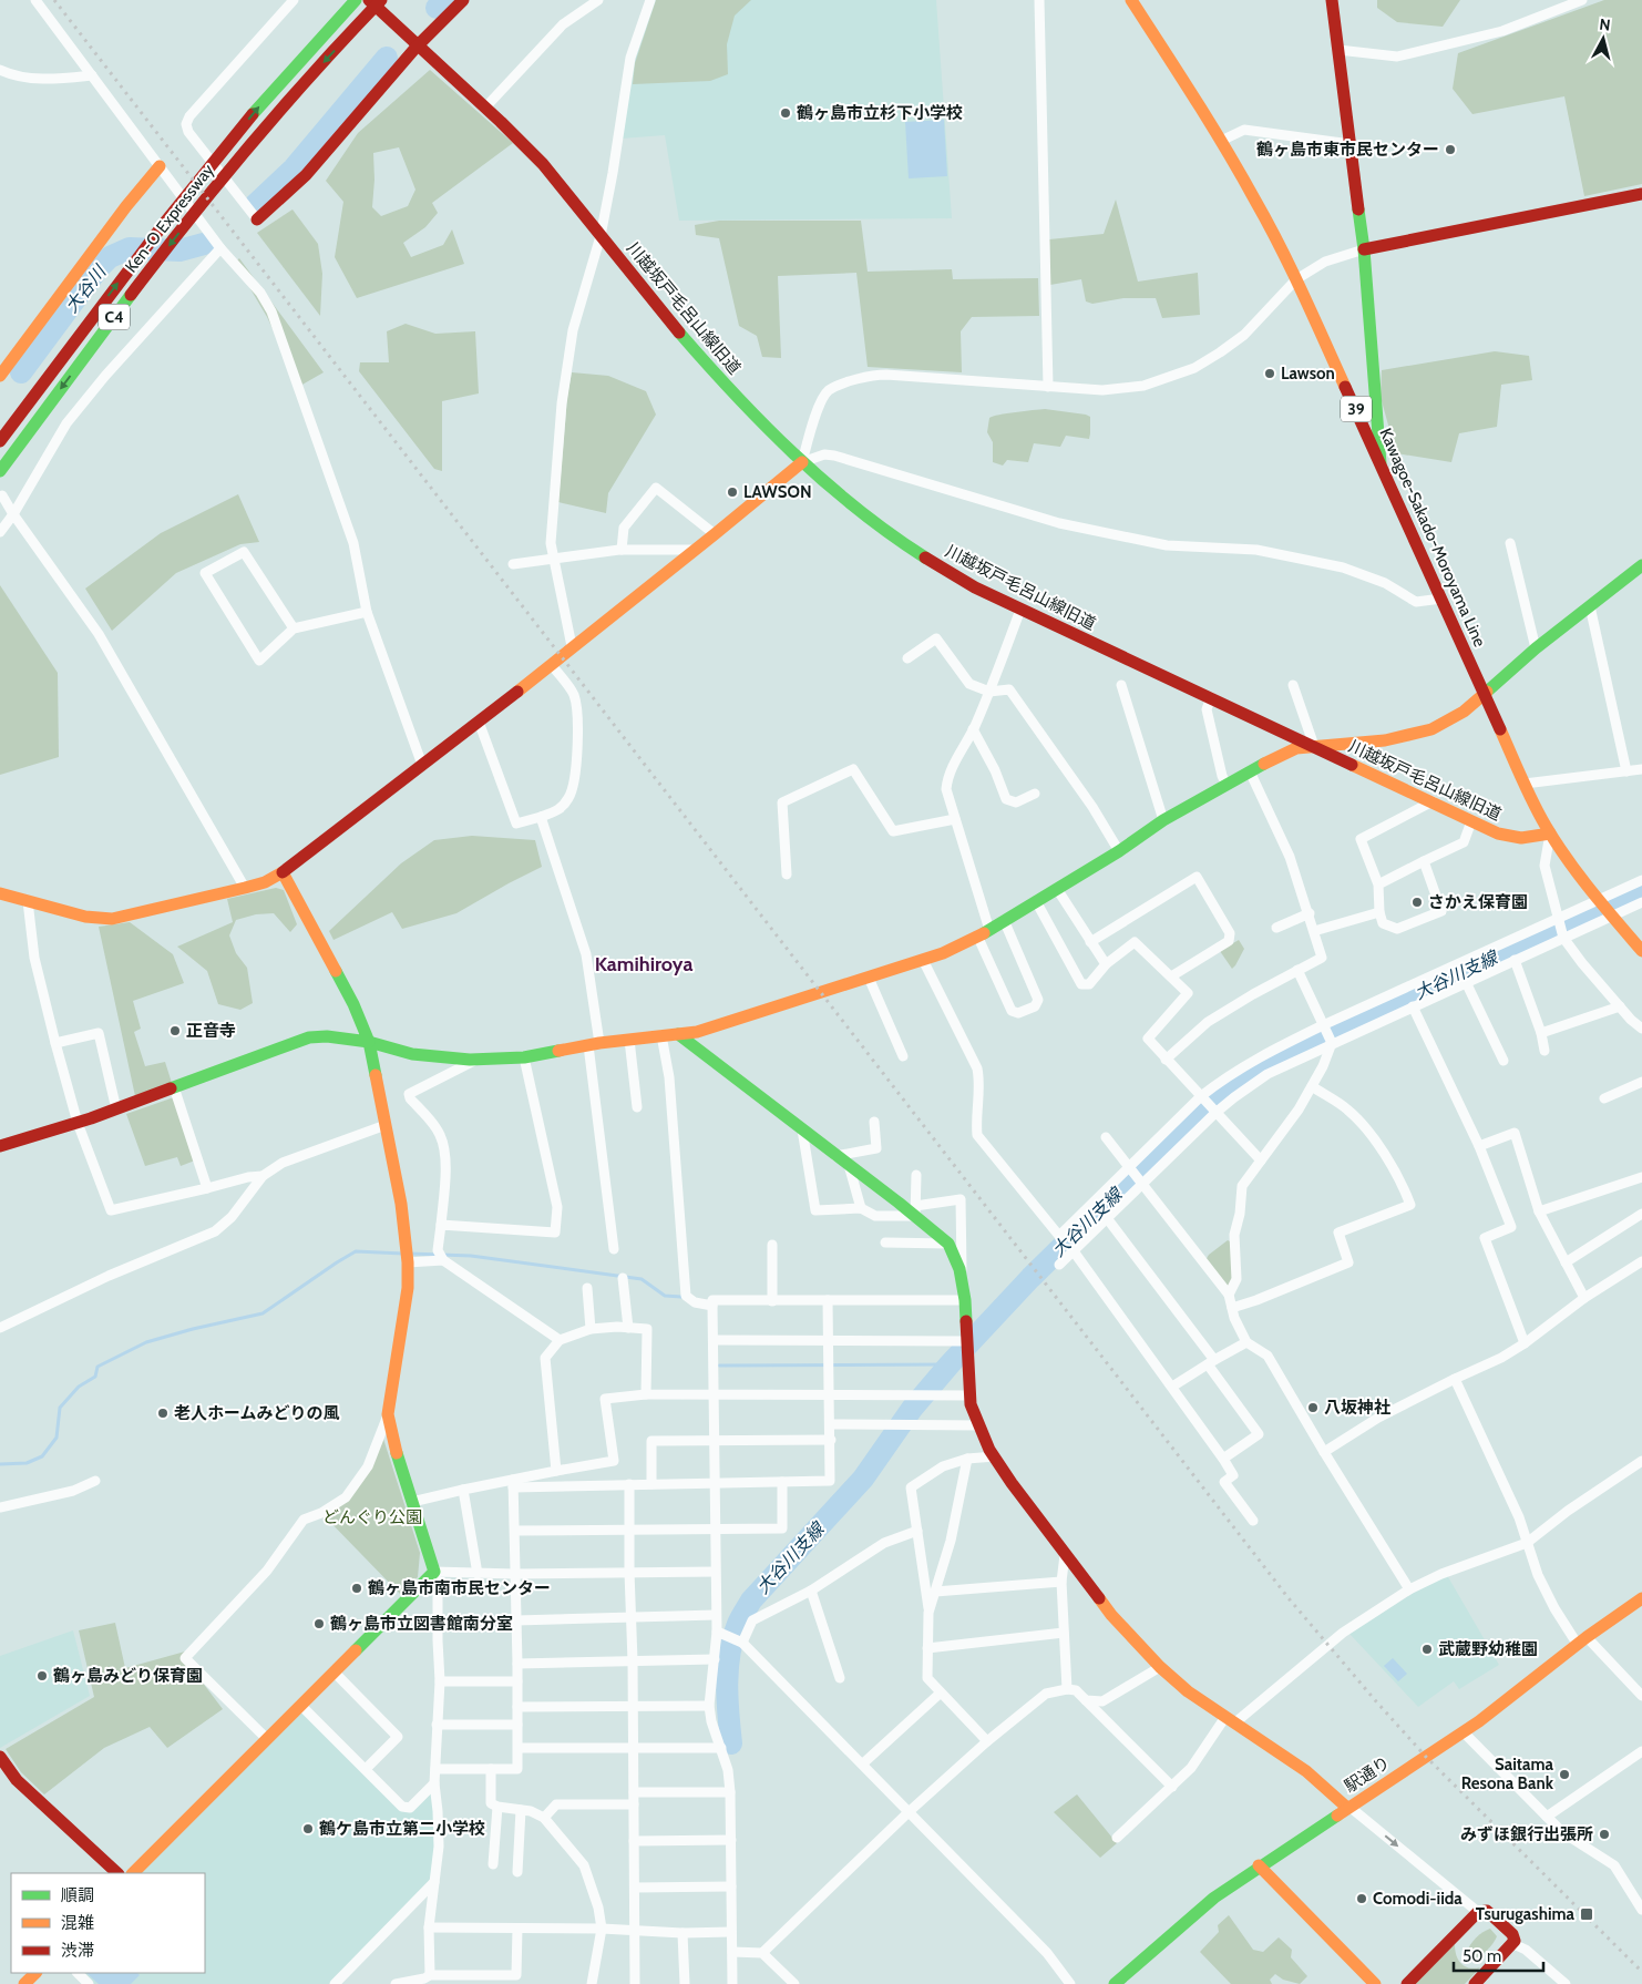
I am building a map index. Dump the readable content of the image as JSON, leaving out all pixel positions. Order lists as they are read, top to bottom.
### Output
{
  "streets": {
    "main road": [
      "Ken-O Expressway",
      "川越坂戸毛呂山線旧道",
      "C4",
      "39",
      "Kawagoe-Sakado-Moroyama Line",
      "駅通り"
    ]
  },
  "crossings": [
    ["川越坂戸毛呂山線旧道", "39"],
    ["川越坂戸毛呂山線旧道", "Kawagoe-Sakado-Moroyama Line"],
    ["39", "Kawagoe-Sakado-Moroyama Line"]
  ],
  "districts": ["Kamihiroya"],
  "water": ["大谷川", "大谷川支線"],
  "parks": ["どんぐり公園"],
  "places": {
    "other": [
      "鶴ヶ島市立杉下小学校",
      "鶴ヶ島市東市民センター",
      "Lawson",
      "LAWSON",
      "さかえ保育園",
      "正音寺",
      "八坂神社",
      "老人ホームみどりの風",
      "鶴ヶ島市南市民センター",
      "鶴ヶ島市立図書館南分室",
      "武蔵野幼稚園",
      "鶴ヶ島みどり保育園",
      "Saitama Resona Bank",
      "鶴ケ島市立第二小学校",
      "みずほ銀行出張所",
      "Comodi-iida"
    ],
    "transit": ["Tsurugashima"]
  },
  "legend": ["順調", "混雑", "渋滞"],
  "scale_bar": "50 m",
  "north": "top"
}
